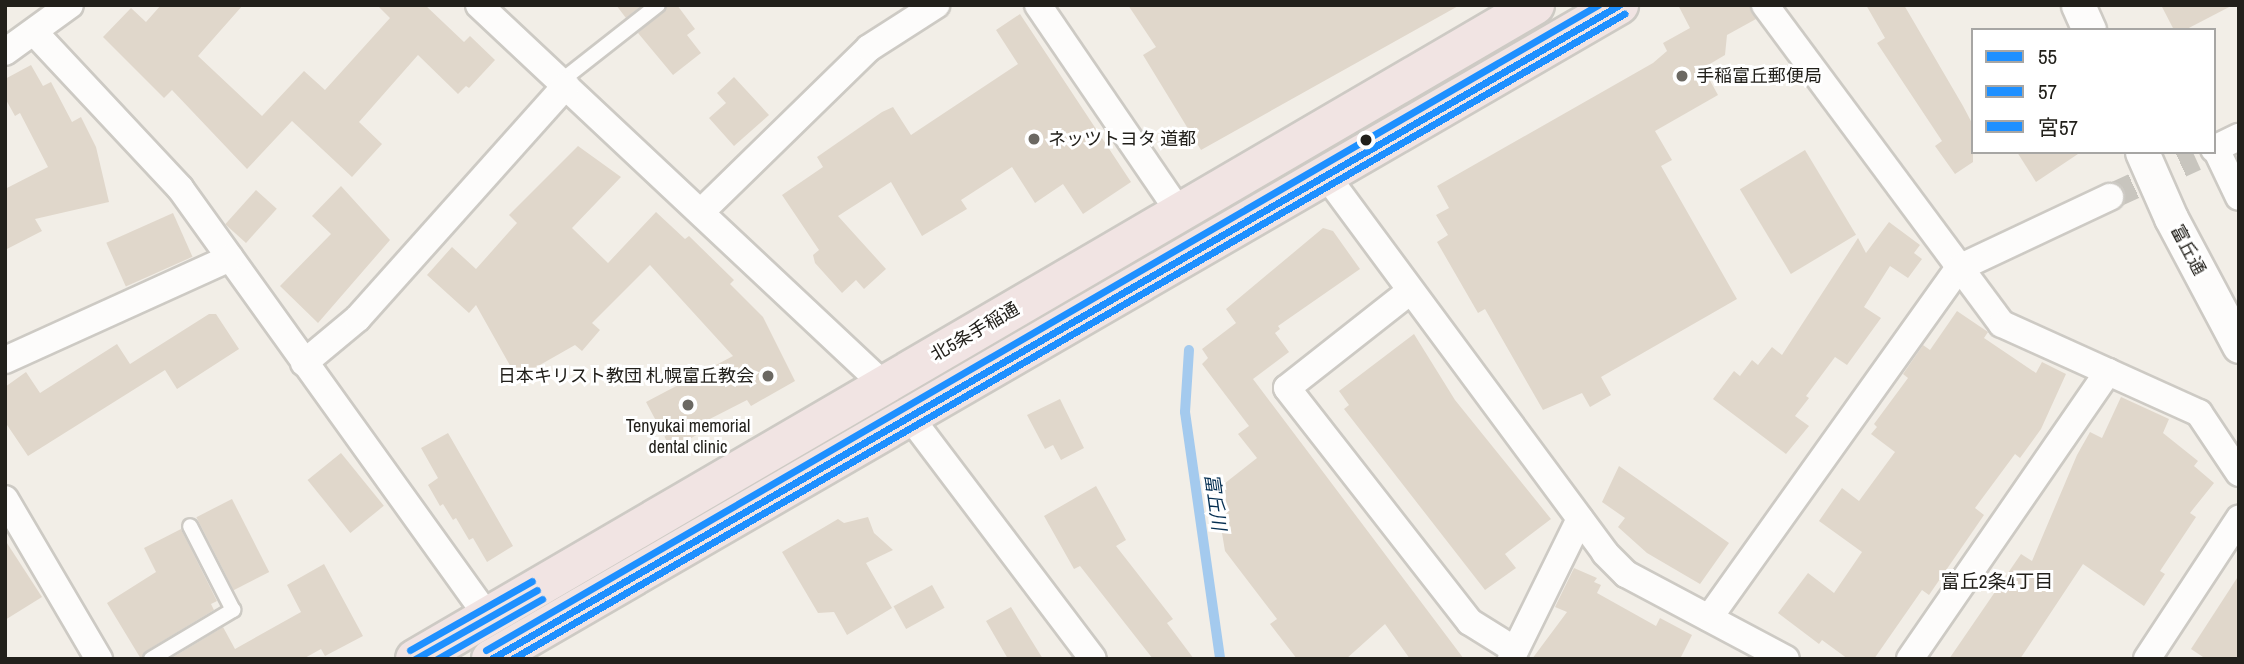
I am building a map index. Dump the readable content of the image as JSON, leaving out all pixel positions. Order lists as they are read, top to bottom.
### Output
{
  "streets": {
    "highway": ["北5条手稲通"],
    "street": ["富丘通"]
  },
  "districts": ["富丘2条4丁目"],
  "water": ["富丘川"],
  "places": [
    "手稲富丘郵便局",
    "ネッツトヨタ 道都",
    "日本キリスト教団 札幌富丘教会",
    "Tenyukai memorial dental clinic"
  ],
  "lines": ["transit line 55", "transit line 宮57", "transit line 57"],
  "legend": ["55", "57", "宮57"]
}
